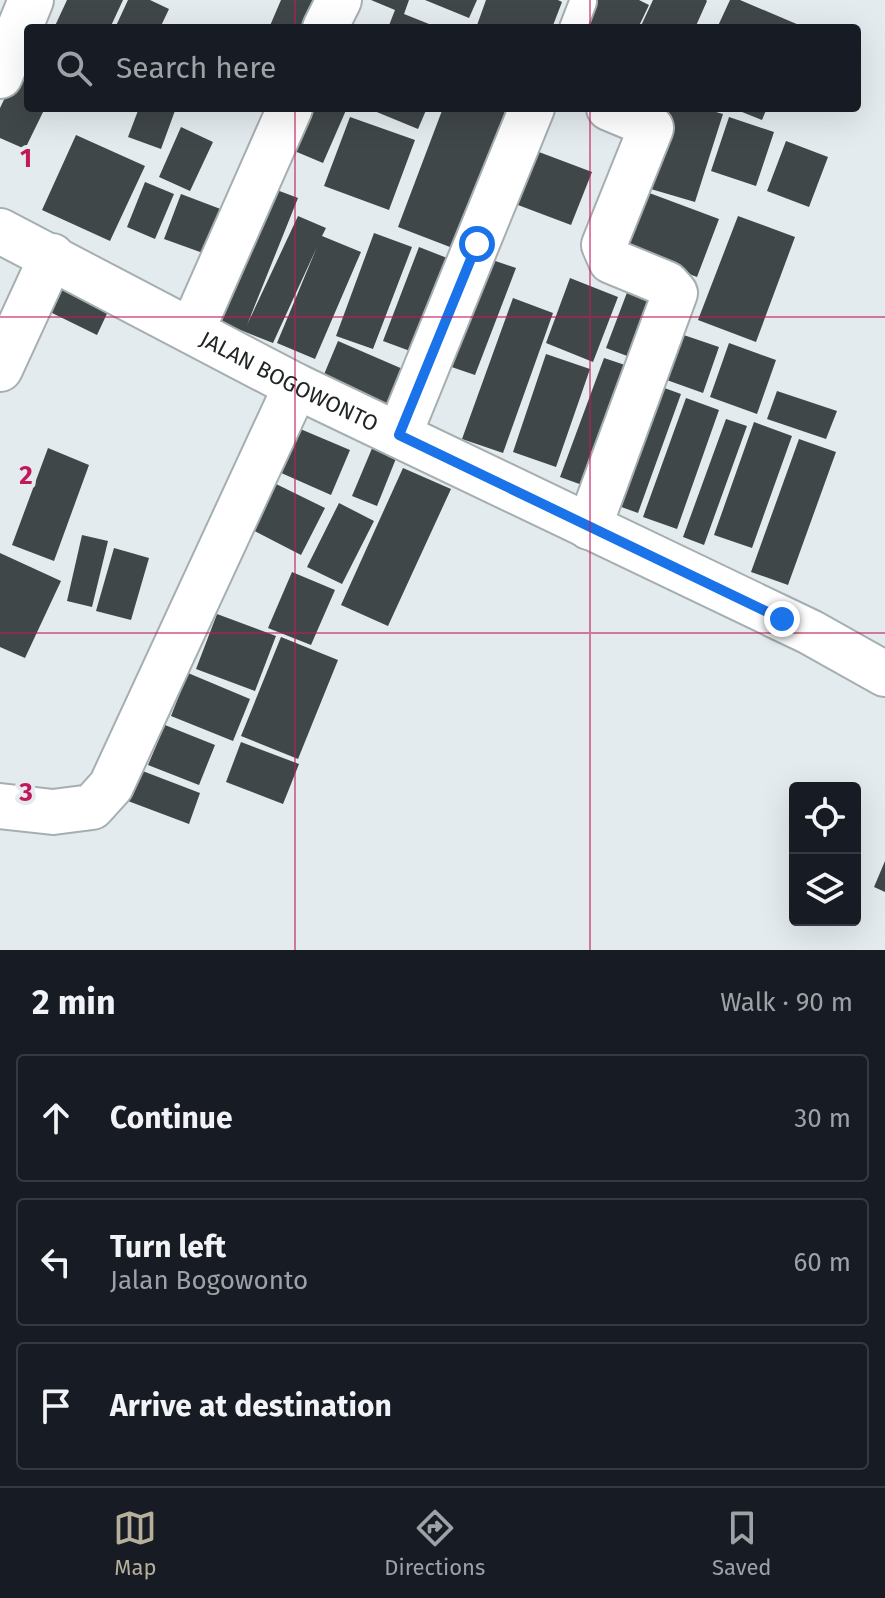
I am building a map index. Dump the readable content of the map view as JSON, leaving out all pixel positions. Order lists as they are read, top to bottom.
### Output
{
  "streets": {
    "street": ["JALAN BOGOWONTO"]
  },
  "page": {
    "search": "Search here",
    "heading": ["2 min", "Walk · 90 m"],
    "list": [
      ["Continue", "30 m"],
      ["Turn left", "Jalan Bogowonto", "60 m"],
      "Arrive at destination"
    ],
    "nav": ["Map", "Directions", "Saved"]
  },
  "grid": {
    "rows": ["1", "2", "3"]
  }
}
